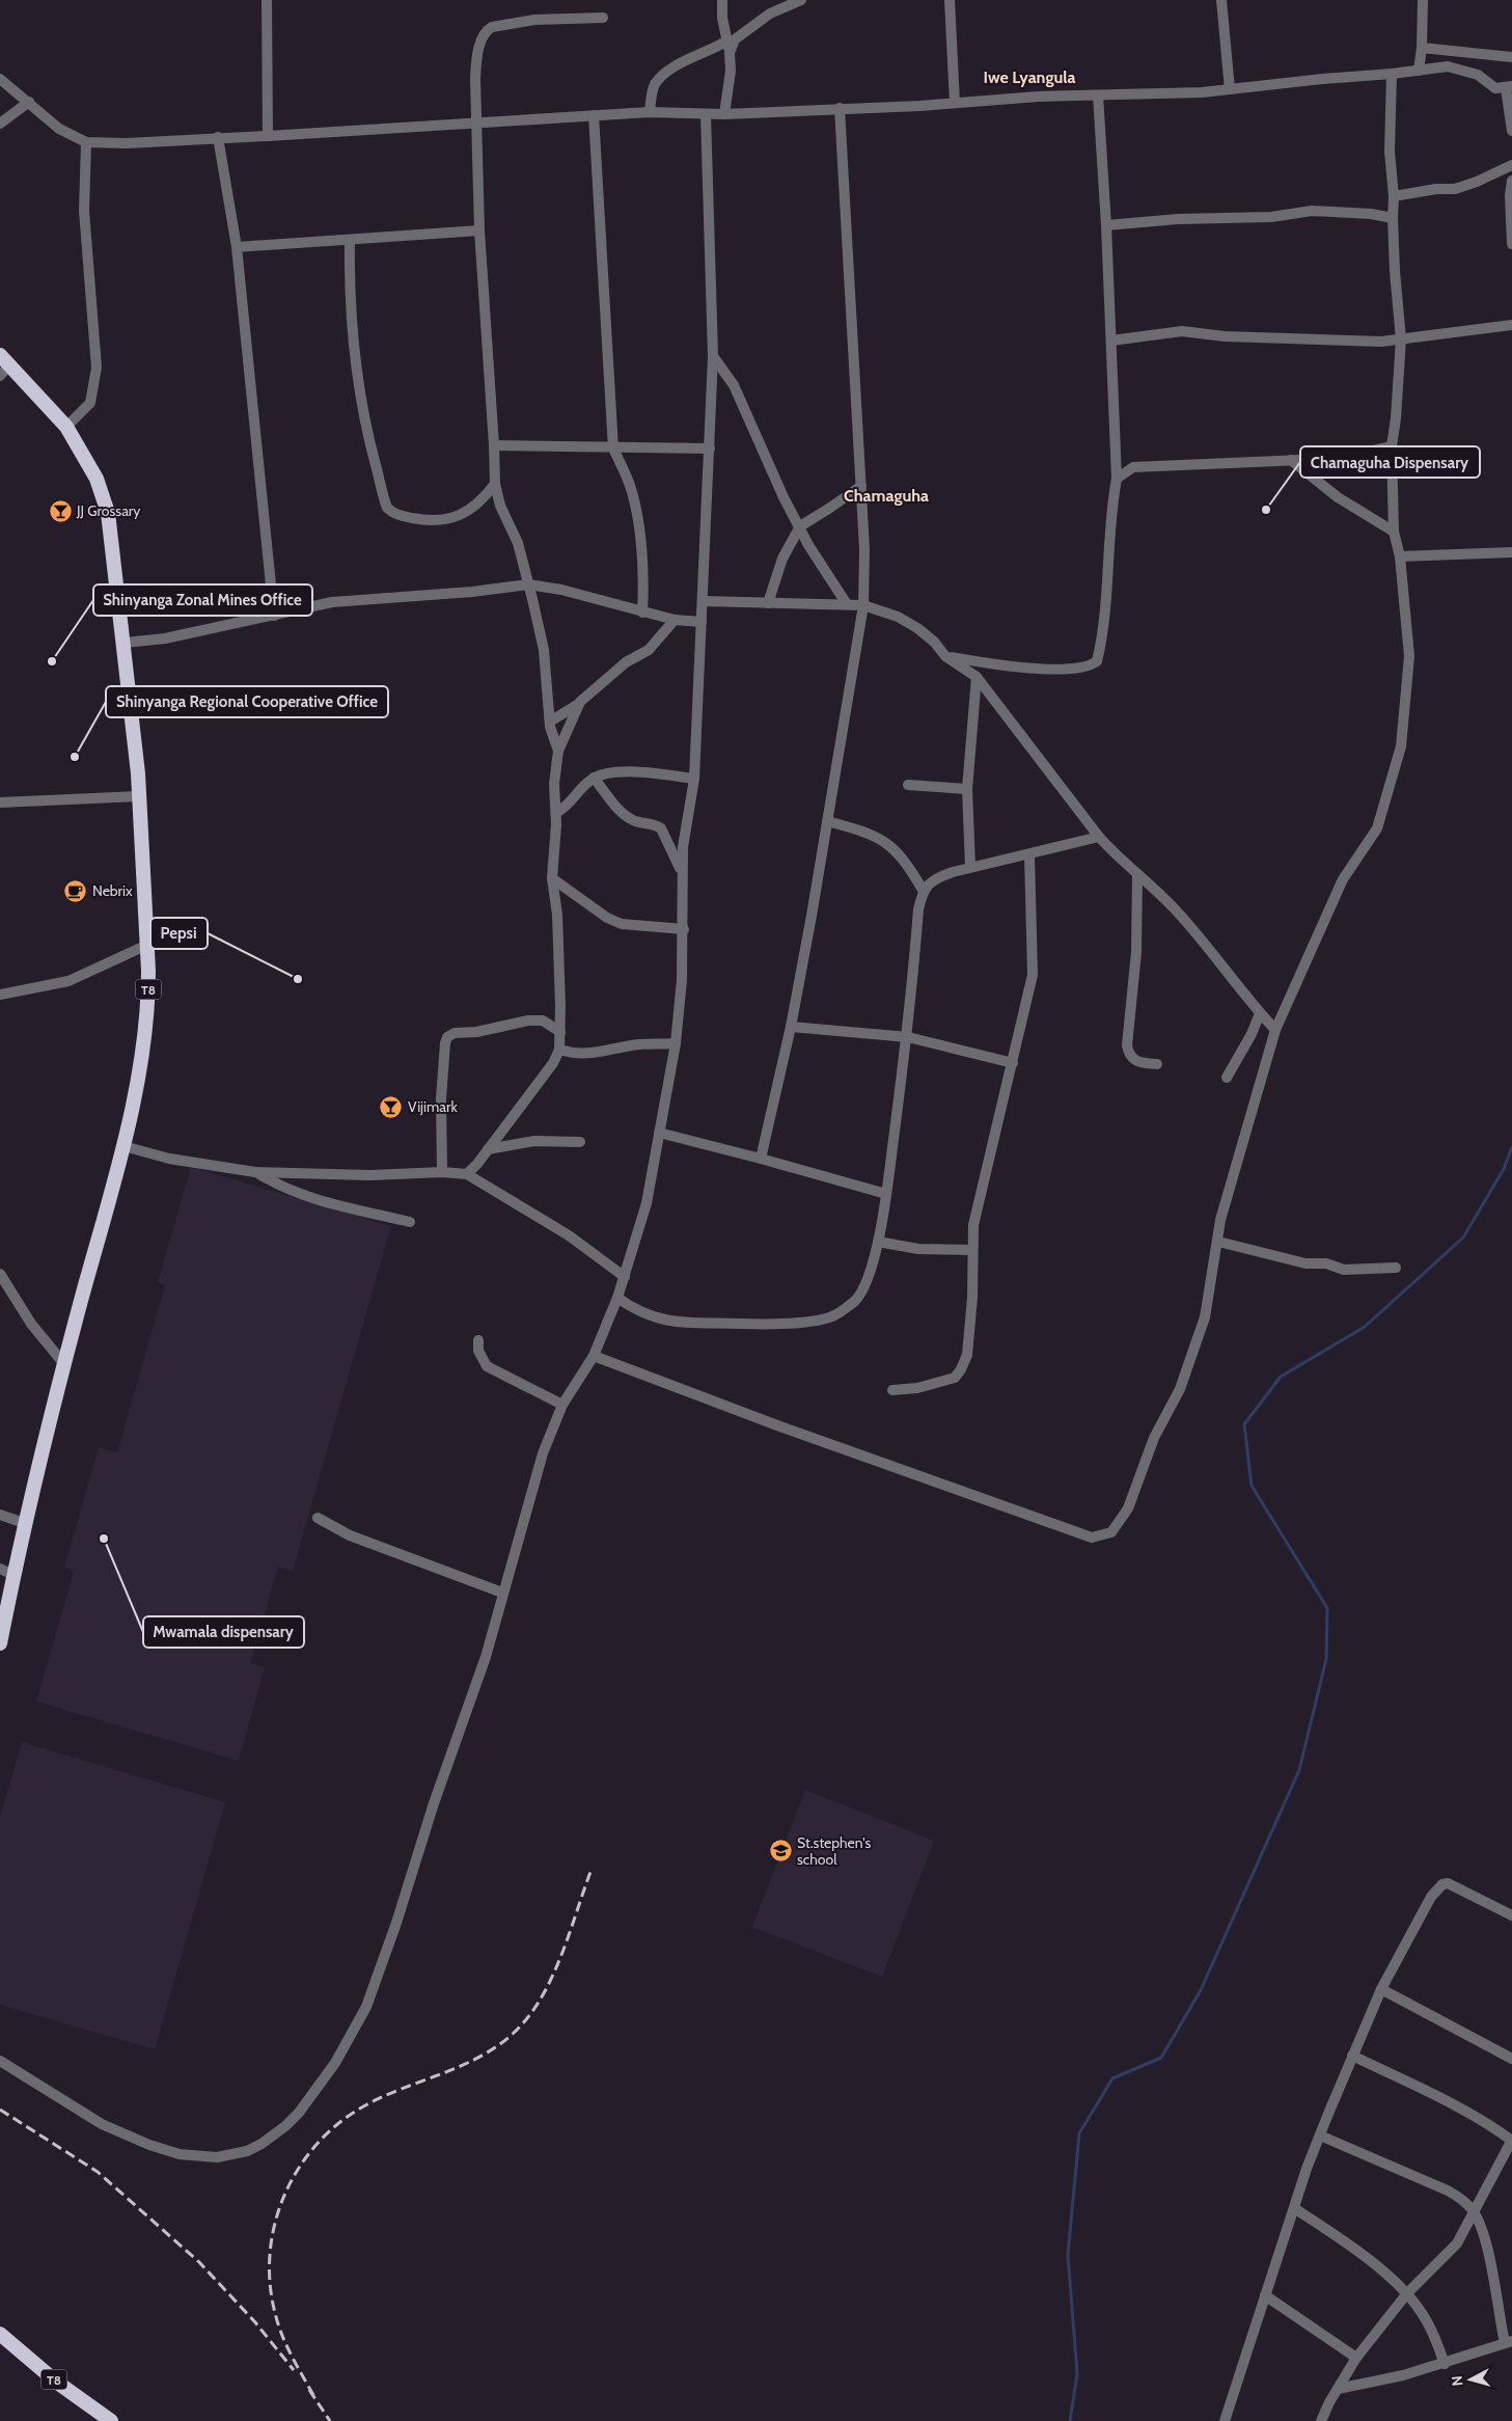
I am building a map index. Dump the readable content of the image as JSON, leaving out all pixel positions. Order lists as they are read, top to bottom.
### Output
{
  "streets": {
    "highway": ["T8"]
  },
  "districts": ["Iwe Lyangula", "Chamaguha"],
  "places": {
    "other": [
      "Chamaguha Dispensary",
      "Shinyanga Zonal Mines Office",
      "Shinyanga Regional Cooperative Office",
      "Pepsi",
      "Mwamala dispensary"
    ],
    "bar": ["JJ Grossary", "Vijimark"],
    "cafe": ["Nebrix"],
    "school or university": ["St.stephen's school"]
  },
  "north": "left"
}
